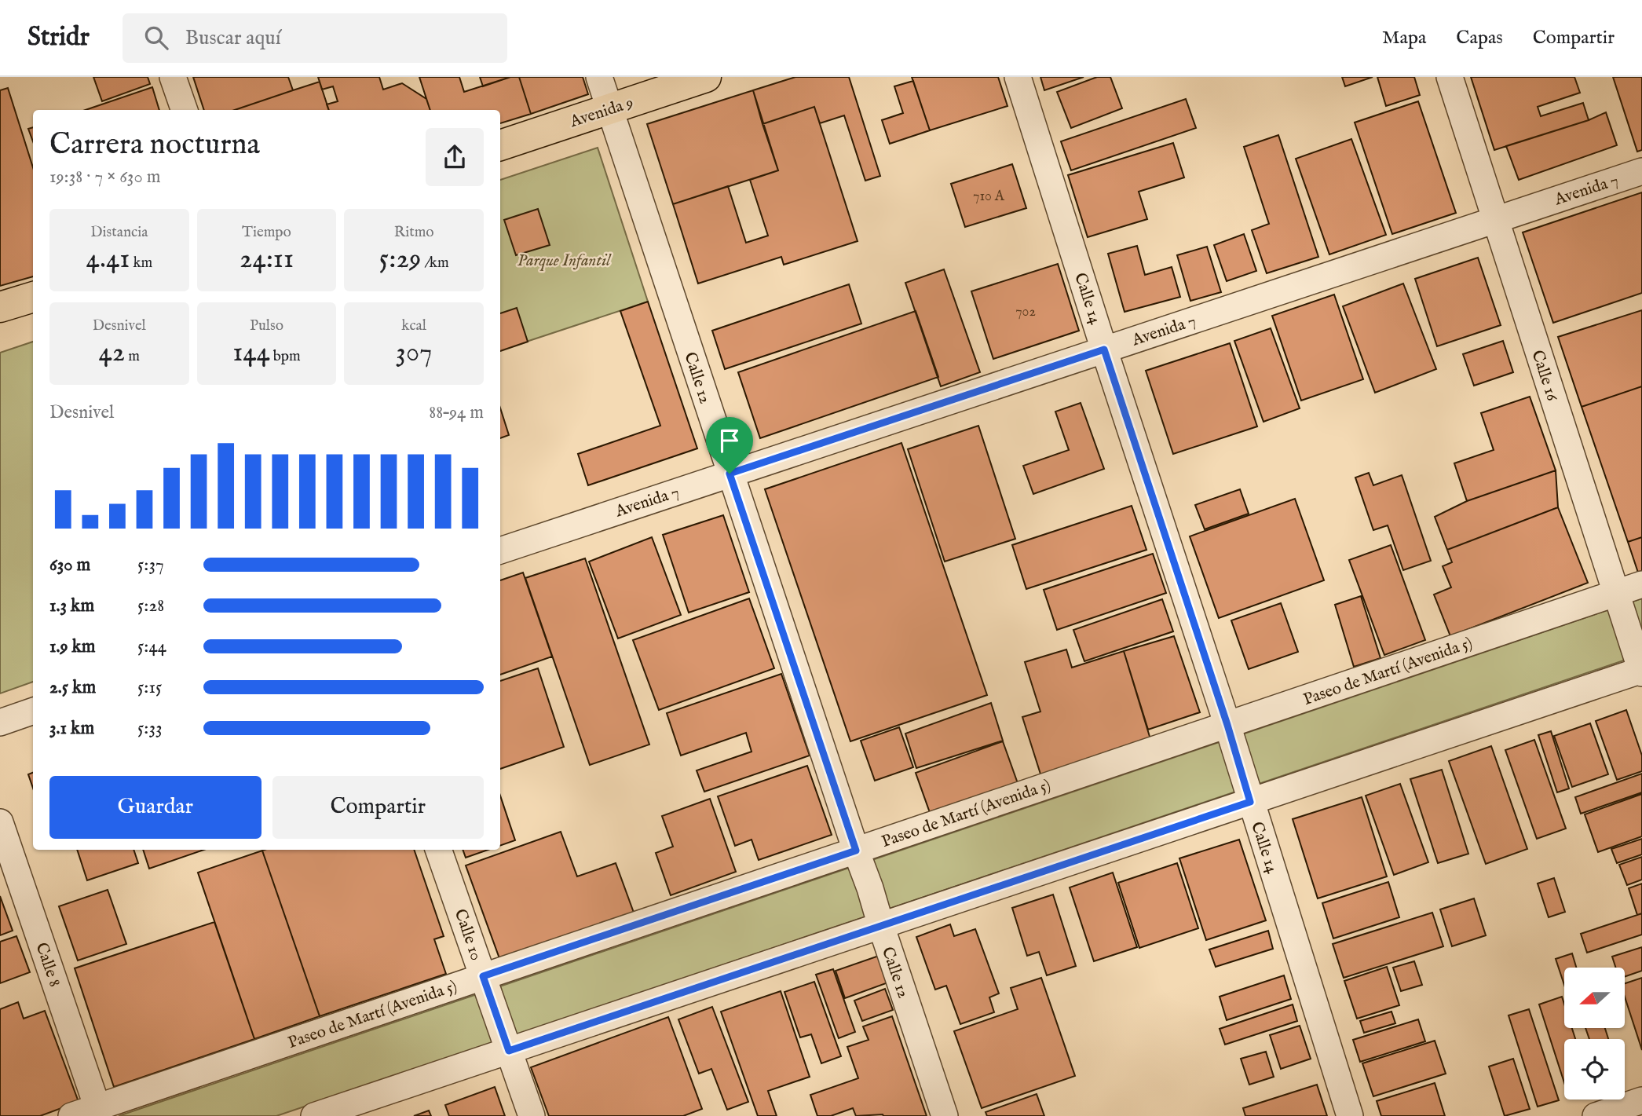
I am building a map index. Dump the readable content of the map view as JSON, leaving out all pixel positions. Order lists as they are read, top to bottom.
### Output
{
  "streets": {
    "main road": ["Avenida 9"],
    "street": [
      "Avenida 7",
      "Calle 14",
      "Calle 16",
      "Calle 12",
      "Paseo de Martí (Avenida 5)",
      "Calle 10",
      "Calle 8"
    ]
  },
  "crossings": [
    ["Avenida 9", "Calle 12"],
    ["Avenida 7", "Calle 14"],
    ["Avenida 7", "Calle 16"],
    ["Avenida 7", "Calle 12"],
    ["Calle 14", "Paseo de Martí (Avenida 5)"],
    ["Calle 16", "Paseo de Martí (Avenida 5)"],
    ["Calle 12", "Paseo de Martí (Avenida 5)"],
    ["Paseo de Martí (Avenida 5)", "Calle 10"],
    ["Paseo de Martí (Avenida 5)", "Calle 8"]
  ],
  "parks": ["Parque Infantil"],
  "house_numbers": ["710 A", "702"],
  "north": "left",
  "page": {
    "header": "Stridr",
    "search": "Buscar aquí",
    "nav": ["Mapa", "Capas", "Compartir"],
    "heading": ["Carrera nocturna", "19:38 · 7 × 630 m"],
    "stats": [
      ["Distancia", "4.41 km"],
      ["Tiempo", "24:11"],
      ["Ritmo", "5:29 /km"],
      ["Desnivel", "42 m"],
      ["Pulso", "144 bpm"],
      ["kcal", "307"]
    ],
    "chart": ["Desnivel", "88–94 m"],
    "list": [
      {
        "name": "630 m",
        "note": "5:37"
      },
      {
        "name": "1.3 km",
        "note": "5:28"
      },
      {
        "name": "1.9 km",
        "note": "5:44"
      },
      {
        "name": "2.5 km",
        "note": "5:15"
      },
      {
        "name": "3.1 km",
        "note": "5:33"
      }
    ],
    "buttons": ["Guardar", "Compartir"]
  }
}
